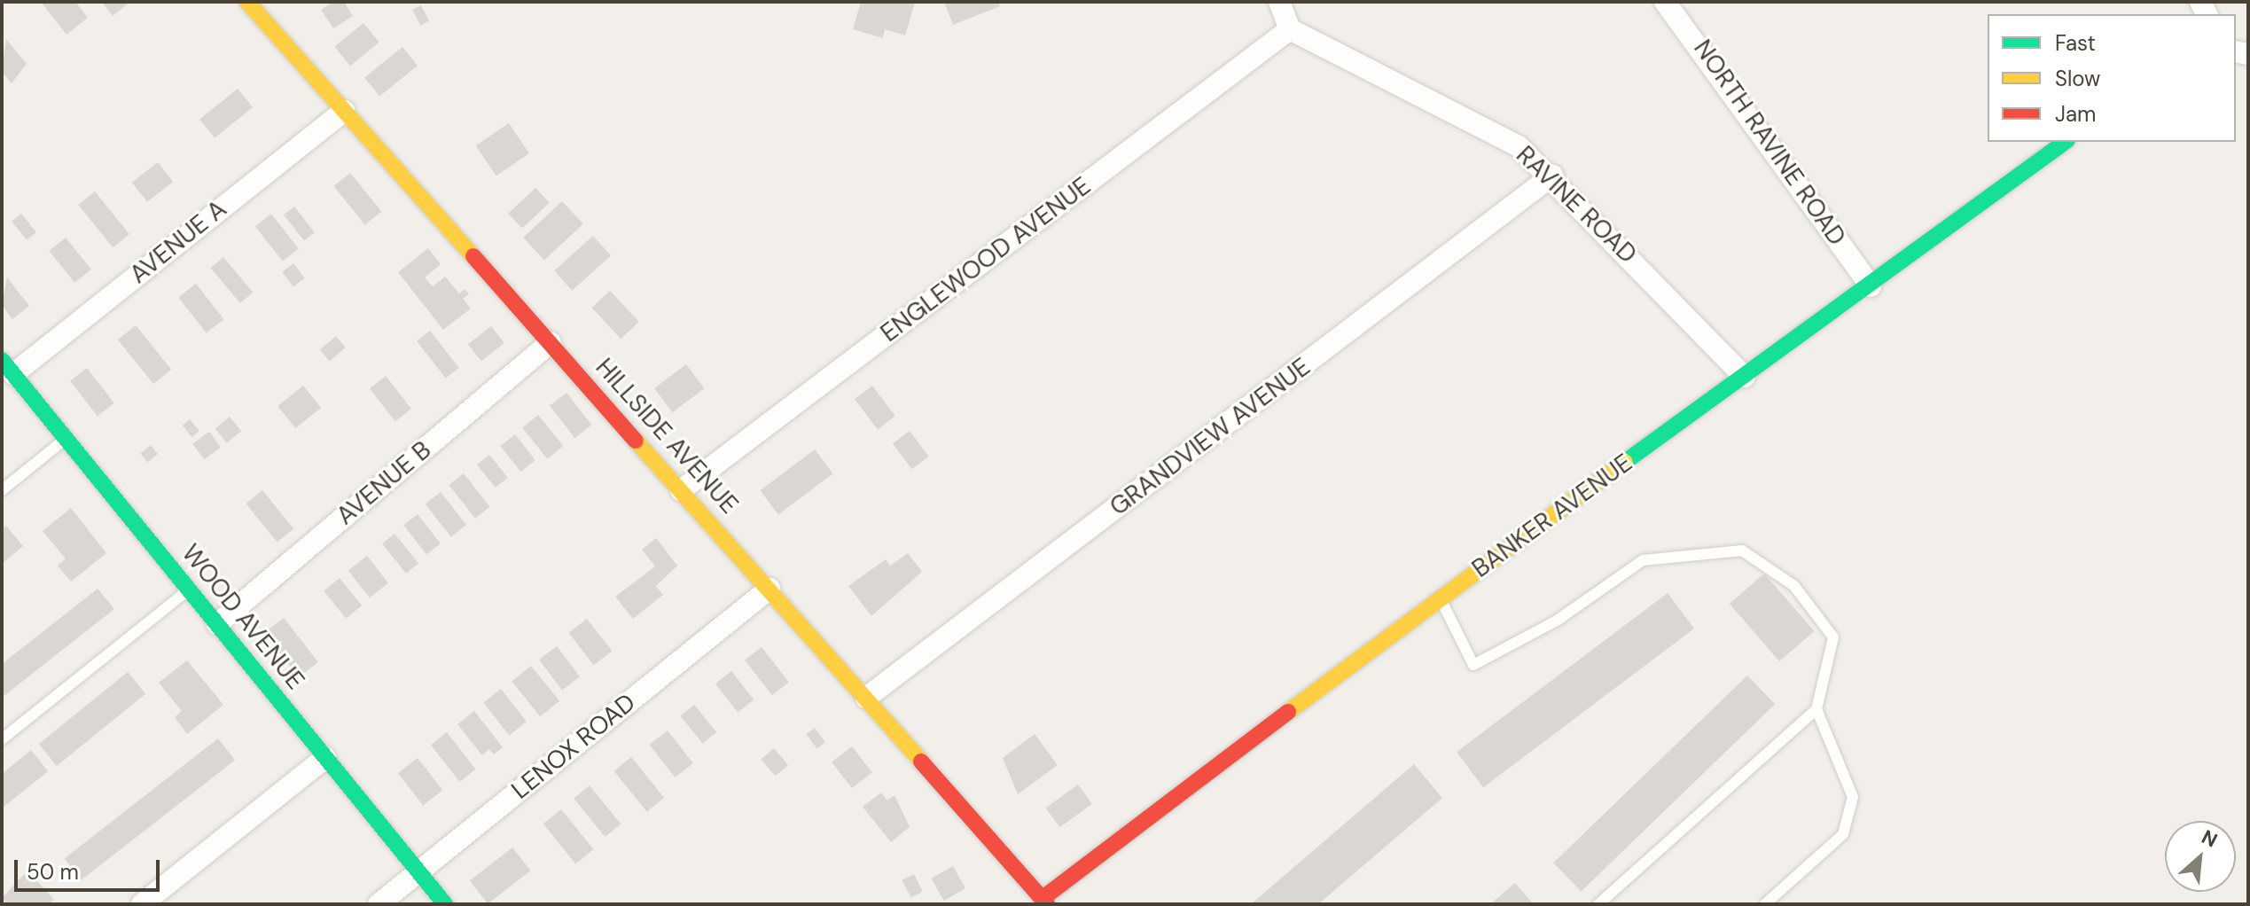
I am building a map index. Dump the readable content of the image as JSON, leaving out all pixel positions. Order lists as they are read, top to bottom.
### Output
{
  "streets": {
    "street": [
      "NORTH RAVINE ROAD",
      "RAVINE ROAD",
      "AVENUE A",
      "ENGLEWOOD AVENUE",
      "HILLSIDE AVENUE",
      "GRANDVIEW AVENUE",
      "AVENUE B",
      "BANKER AVENUE",
      "WOOD AVENUE",
      "LENOX ROAD"
    ]
  },
  "crossings": [
    ["NORTH RAVINE ROAD", "BANKER AVENUE"],
    ["RAVINE ROAD", "ENGLEWOOD AVENUE"],
    ["RAVINE ROAD", "GRANDVIEW AVENUE"],
    ["RAVINE ROAD", "BANKER AVENUE"],
    ["AVENUE A", "HILLSIDE AVENUE"],
    ["AVENUE A", "WOOD AVENUE"],
    ["ENGLEWOOD AVENUE", "HILLSIDE AVENUE"],
    ["HILLSIDE AVENUE", "GRANDVIEW AVENUE"],
    ["HILLSIDE AVENUE", "AVENUE B"],
    ["HILLSIDE AVENUE", "BANKER AVENUE"],
    ["HILLSIDE AVENUE", "LENOX ROAD"],
    ["AVENUE B", "WOOD AVENUE"],
    ["WOOD AVENUE", "LENOX ROAD"]
  ],
  "legend": ["Fast", "Slow", "Jam"],
  "scale_bar": "50 m",
  "north": "top right"
}
